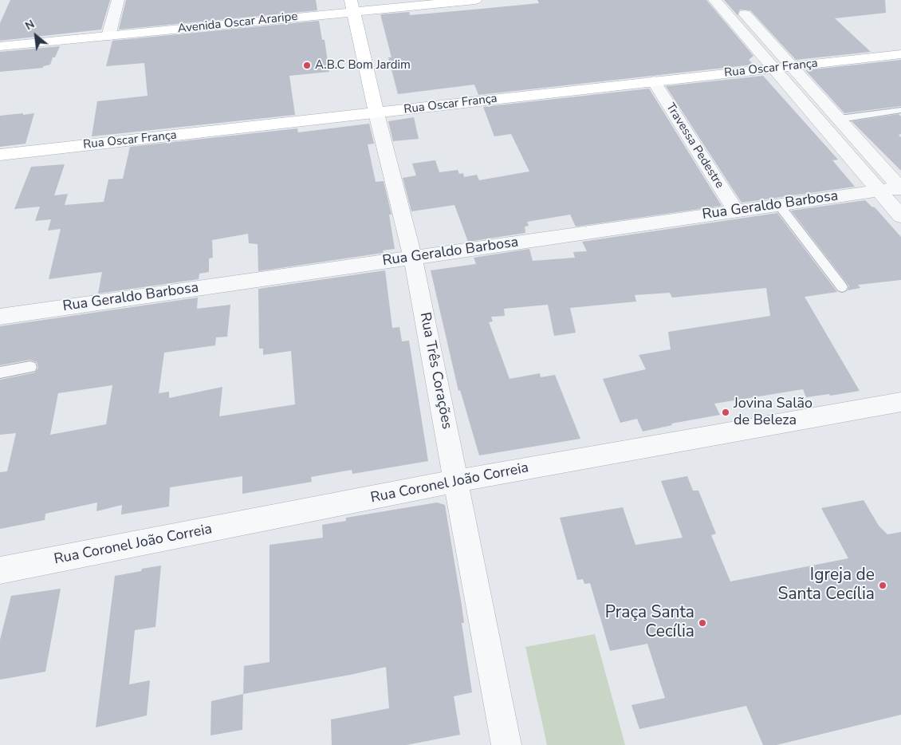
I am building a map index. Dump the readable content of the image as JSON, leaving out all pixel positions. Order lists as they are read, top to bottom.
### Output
{
  "streets": {
    "street": [
      "Avenida Oscar Araripe",
      "Rua Oscar França",
      "Travessa Pedestre",
      "Rua Geraldo Barbosa",
      "Rua Três Corações",
      "Rua Coronel João Correia"
    ]
  },
  "crossings": [
    ["Avenida Oscar Araripe", "Rua Três Corações"],
    ["Rua Oscar França", "Travessa Pedestre"],
    ["Rua Oscar França", "Rua Três Corações"],
    ["Travessa Pedestre", "Rua Geraldo Barbosa"],
    ["Rua Geraldo Barbosa", "Rua Três Corações"],
    ["Rua Três Corações", "Rua Coronel João Correia"]
  ],
  "places": [
    "A.B.C Bom Jardim",
    "Jovina Salão de Beleza",
    "Igreja de Santa Cecília",
    "Praça Santa Cecília"
  ],
  "north": "top left"
}
